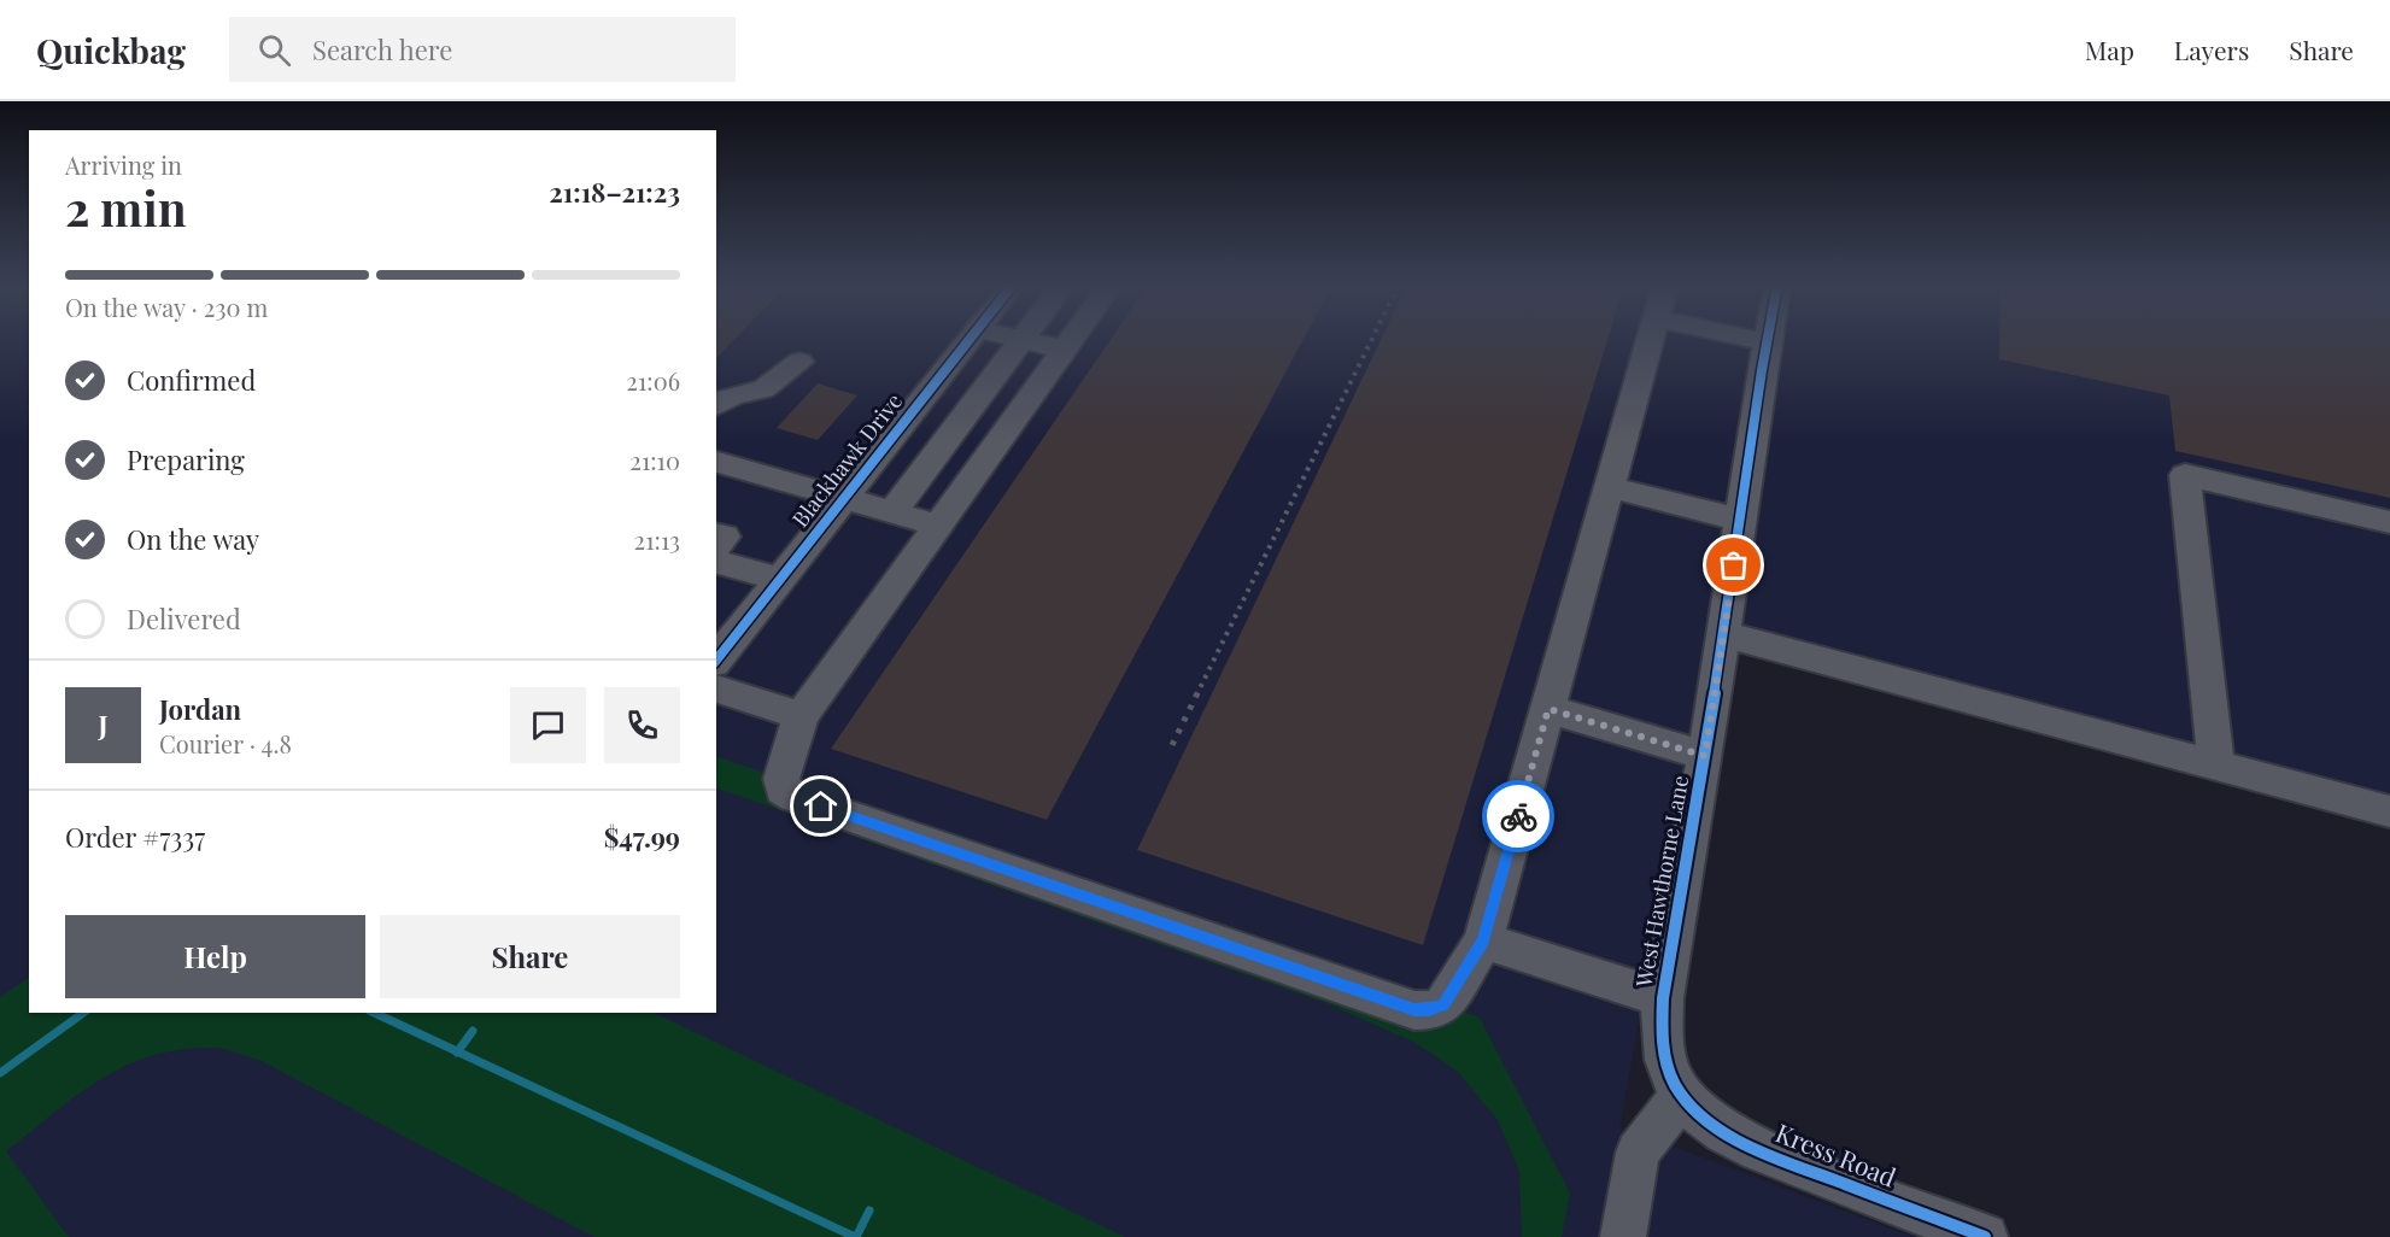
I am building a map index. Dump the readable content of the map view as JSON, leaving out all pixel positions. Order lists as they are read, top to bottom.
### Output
{
  "streets": {
    "street": ["Blackhawk Drive", "West Hawthorne Lane", "Kress Road"]
  },
  "crossings": [
    ["West Hawthorne Lane", "Kress Road"]
  ],
  "page": {
    "header": "Quickbag",
    "search": "Search here",
    "nav": ["Map", "Layers", "Share"],
    "heading": ["2 min", "Arriving in", "21:18–21:23"],
    "panel": [
      "Jordan",
      "Courier · 4.8",
      "Order #7337",
      "$47.99"
    ],
    "bar": "On the way · 230 m",
    "list": [
      ["Confirmed", "21:06"],
      ["Preparing", "21:10"],
      ["On the way", "21:13"],
      "Delivered"
    ],
    "round": "J",
    "buttons": ["Help", "Share"]
  }
}
